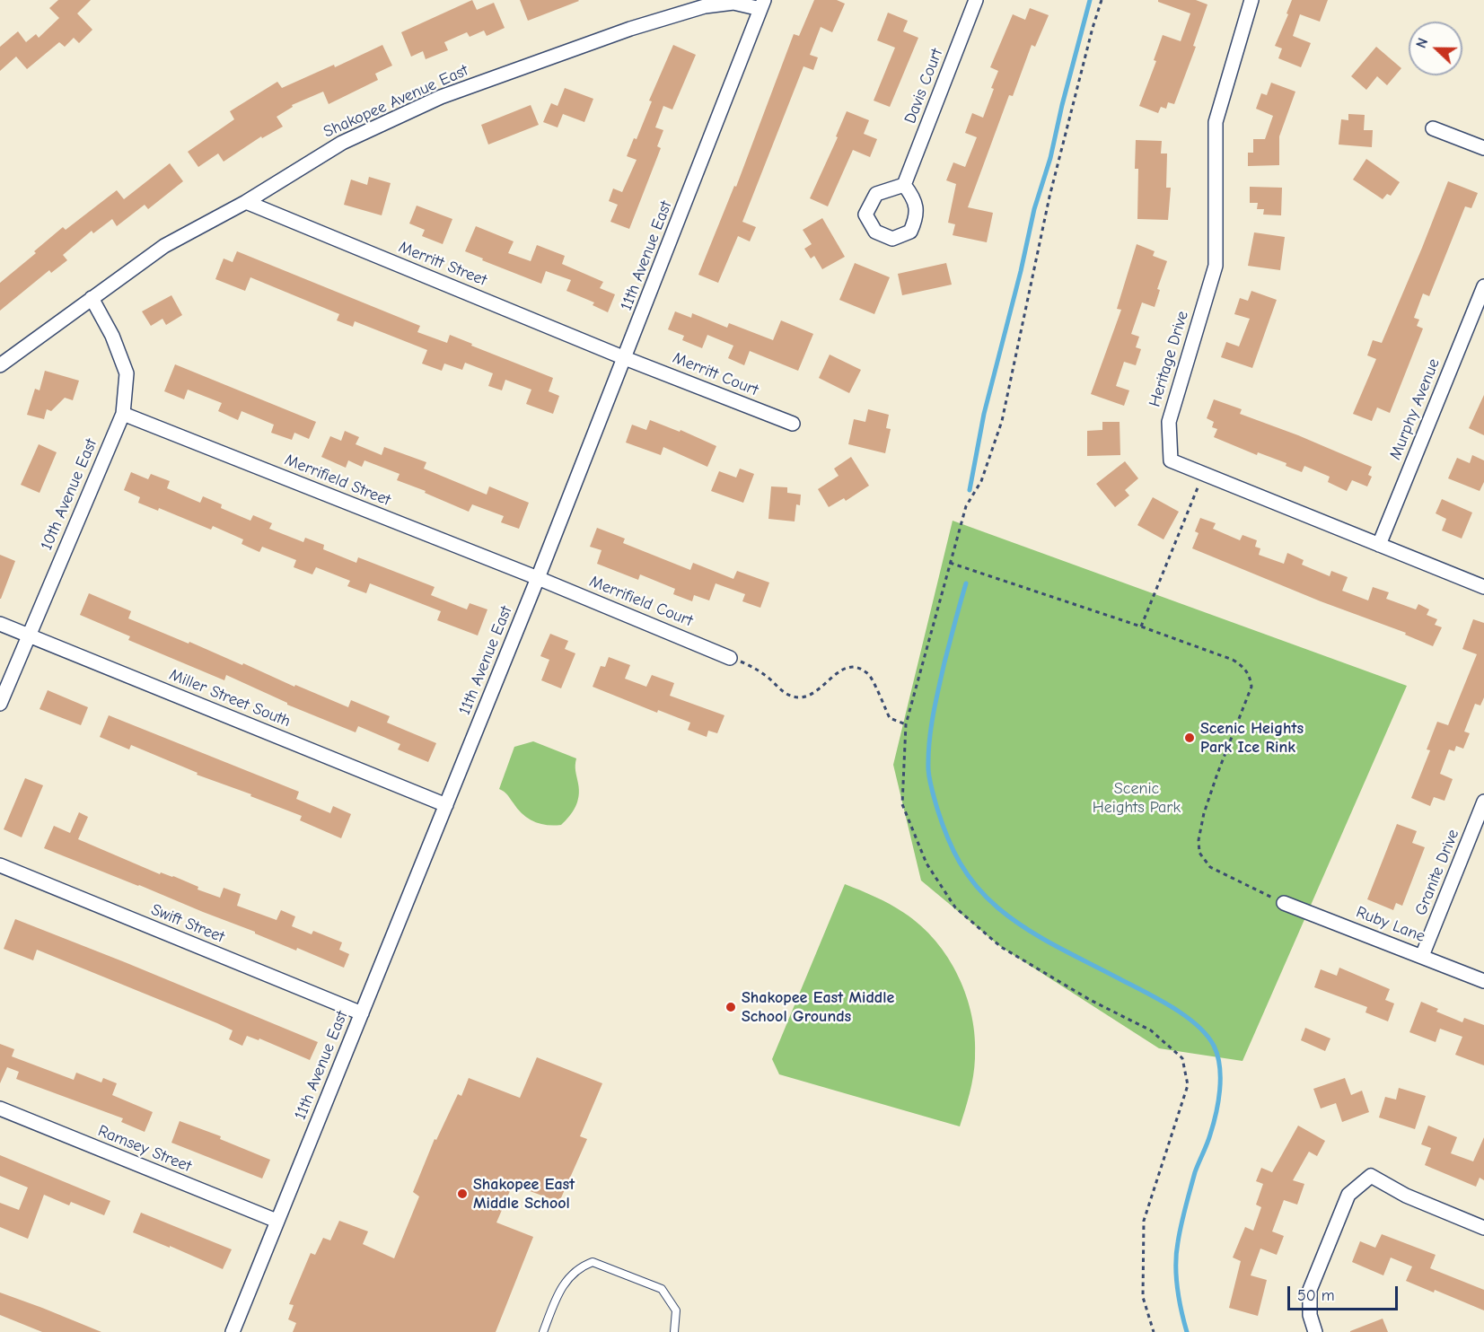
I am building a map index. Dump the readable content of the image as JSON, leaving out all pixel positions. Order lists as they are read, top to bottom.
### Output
{
  "streets": {
    "street": [
      "Davis Court",
      "Shakopee Avenue East",
      "11th Avenue East",
      "Merritt Street",
      "Heritage Drive",
      "Merritt Court",
      "Murphy Avenue",
      "Merrifield Street",
      "10th Avenue East",
      "Merrifield Court",
      "Miller Street South",
      "Granite Drive",
      "Swift Street",
      "Ruby Lane",
      "Ramsey Street"
    ]
  },
  "crossings": [
    ["Shakopee Avenue East", "11th Avenue East"],
    ["Shakopee Avenue East", "Merritt Street"],
    ["Shakopee Avenue East", "10th Avenue East"],
    ["11th Avenue East", "Merritt Street"],
    ["11th Avenue East", "Merritt Court"],
    ["11th Avenue East", "Merrifield Street"],
    ["11th Avenue East", "Merrifield Court"],
    ["11th Avenue East", "Miller Street South"],
    ["11th Avenue East", "Swift Street"],
    ["11th Avenue East", "Ramsey Street"],
    ["Merritt Street", "Merritt Court"],
    ["Heritage Drive", "Murphy Avenue"],
    ["Merrifield Street", "10th Avenue East"],
    ["Merrifield Street", "Merrifield Court"],
    ["10th Avenue East", "Miller Street South"],
    ["Granite Drive", "Ruby Lane"]
  ],
  "parks": ["Scenic Heights Park"],
  "places": ["Scenic Heights Park Ice Rink", "Shakopee East Middle School Grounds", "Shakopee East Middle School"],
  "scale_bar": "50 m",
  "north": "left"
}
